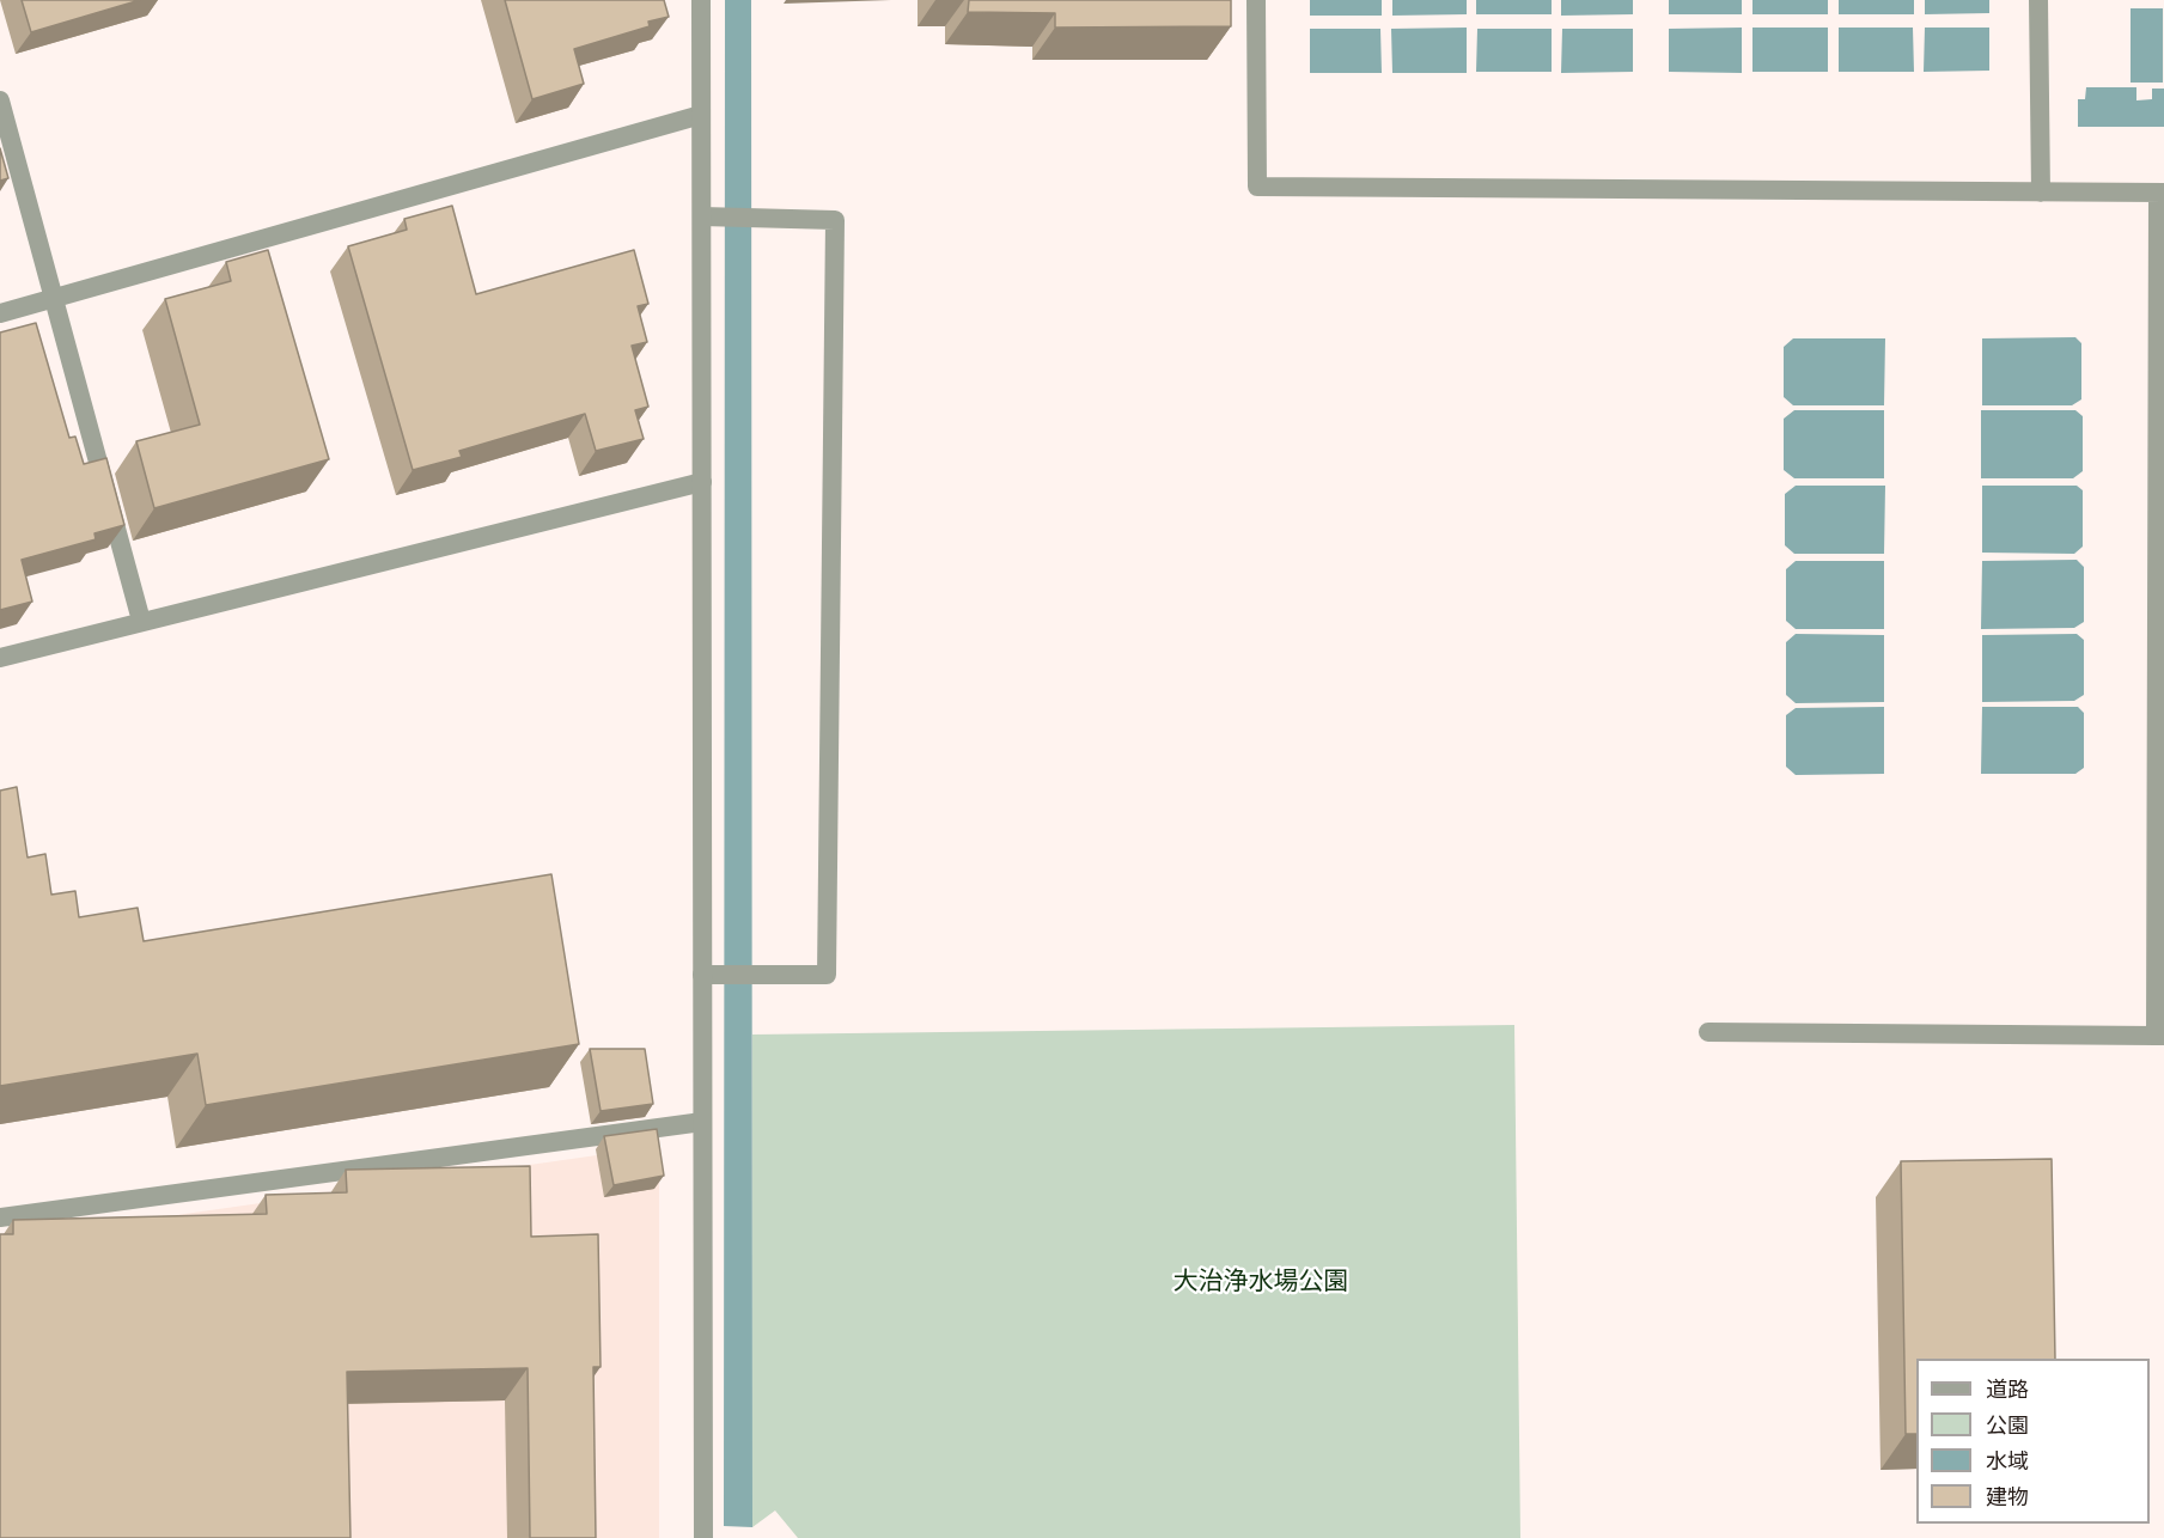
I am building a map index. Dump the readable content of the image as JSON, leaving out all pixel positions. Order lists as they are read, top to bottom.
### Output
{
  "parks": ["大治浄水場公園"],
  "legend": [
    "道路",
    "公園",
    "水域",
    "建物"
  ]
}
